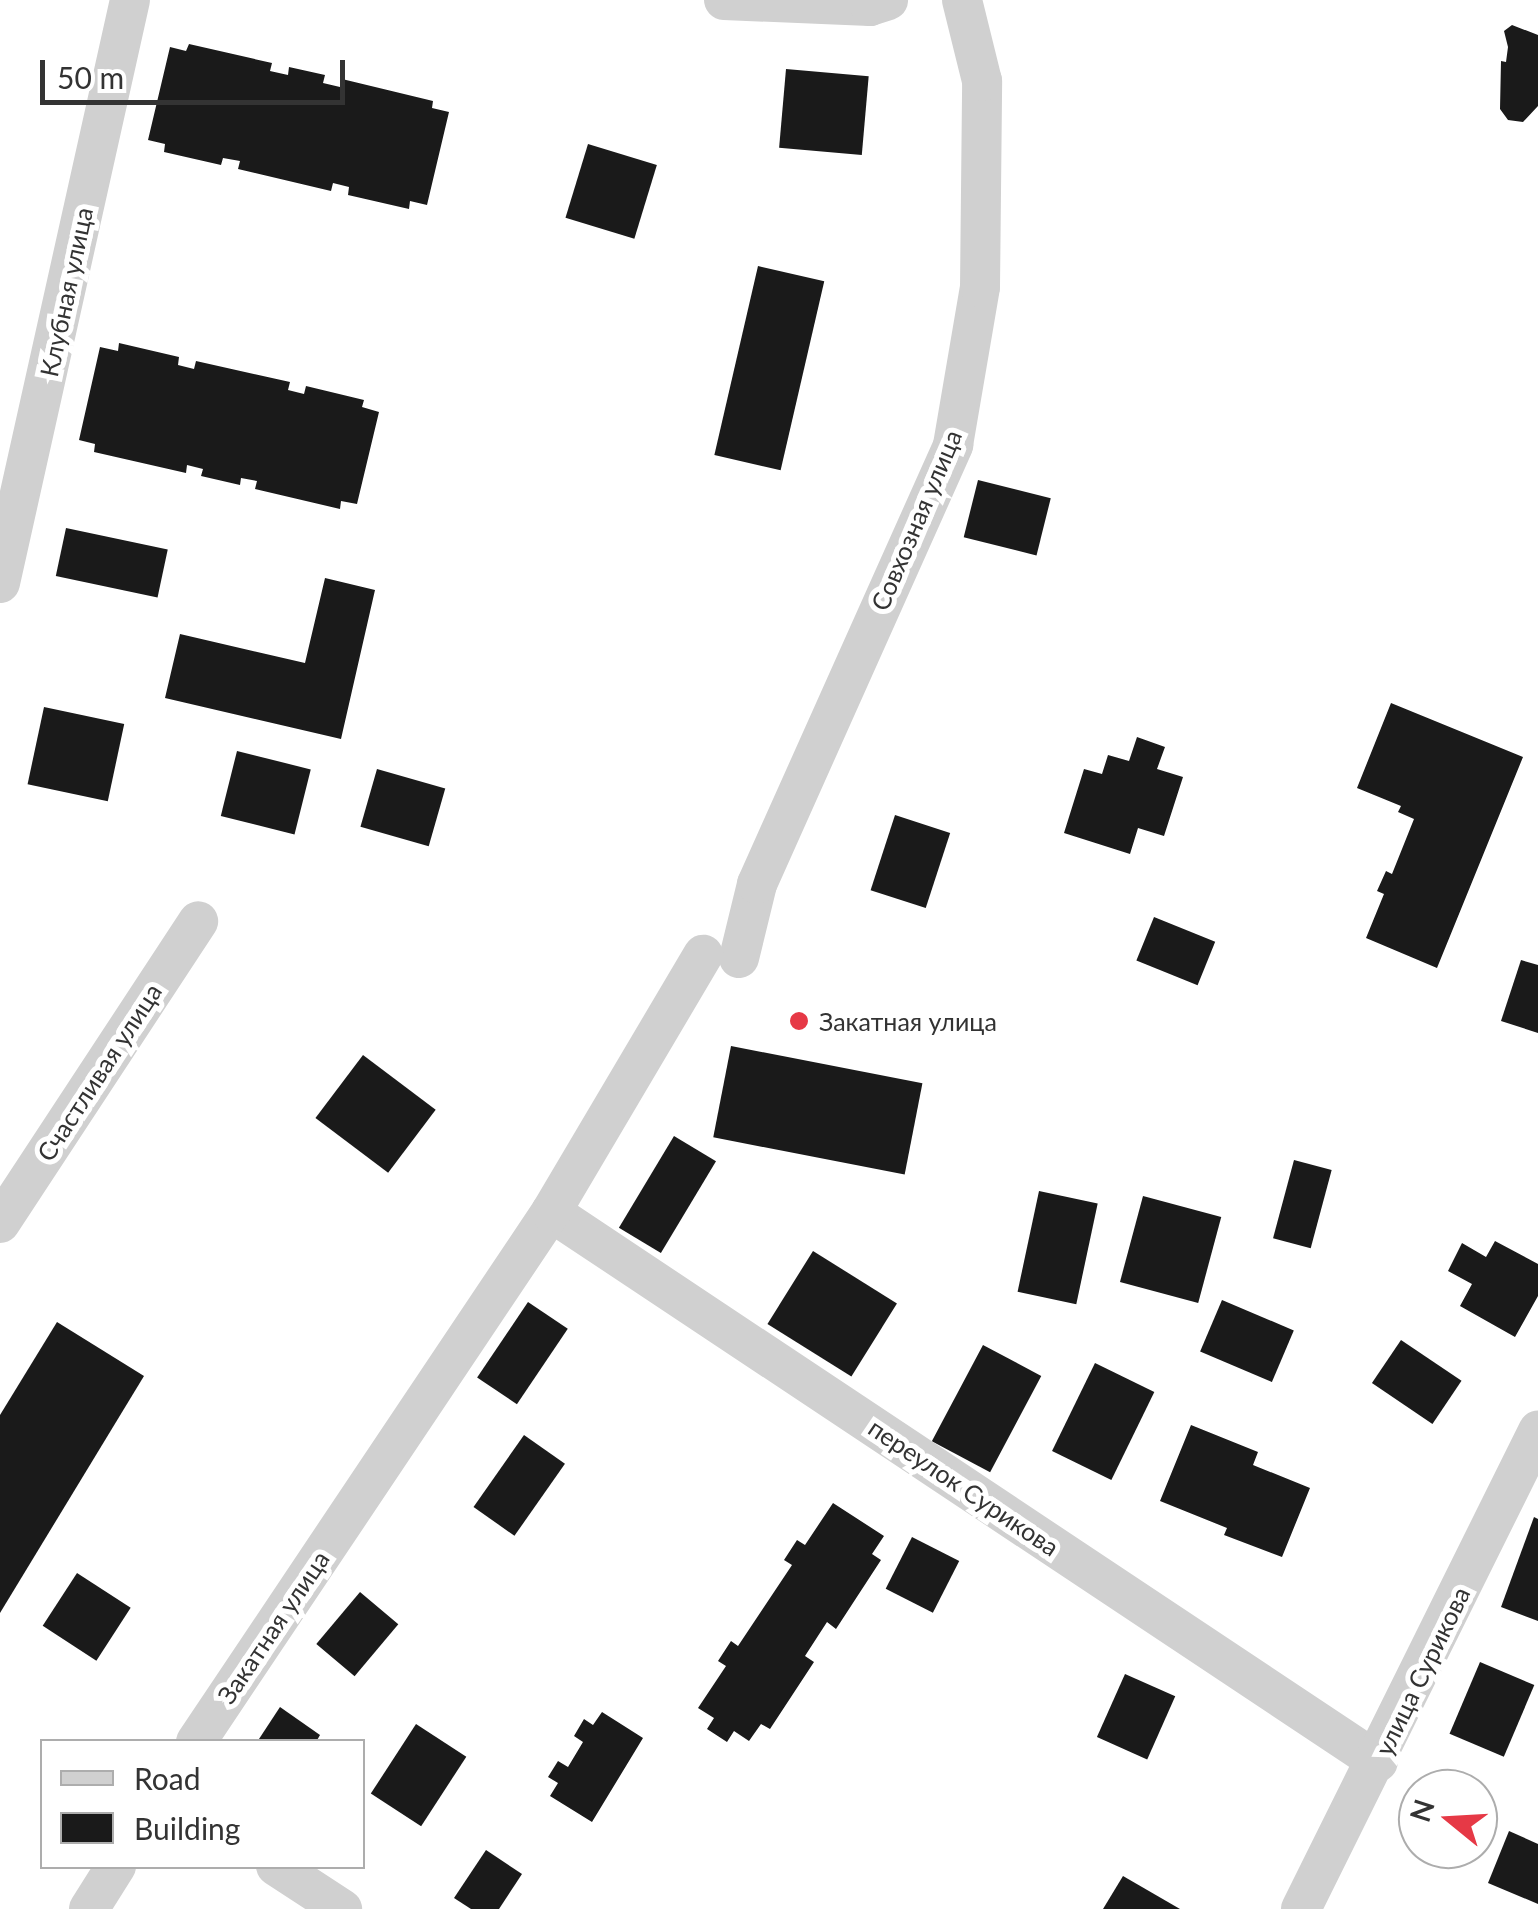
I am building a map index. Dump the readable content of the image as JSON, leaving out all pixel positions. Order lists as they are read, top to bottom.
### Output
{
  "streets": {
    "street": [
      "Клубная улица",
      "Совхозная улица",
      "Счастливая улица",
      "переулок Сурикова",
      "Закатная улица",
      "улица Сурикова"
    ]
  },
  "crossings": [
    ["Совхозная улица", "Закатная улица"],
    ["переулок Сурикова", "Закатная улица"],
    ["переулок Сурикова", "улица Сурикова"]
  ],
  "places": ["Закатная улица"],
  "legend": ["Road", "Building"],
  "scale_bar": "50 m",
  "north": "left"
}
